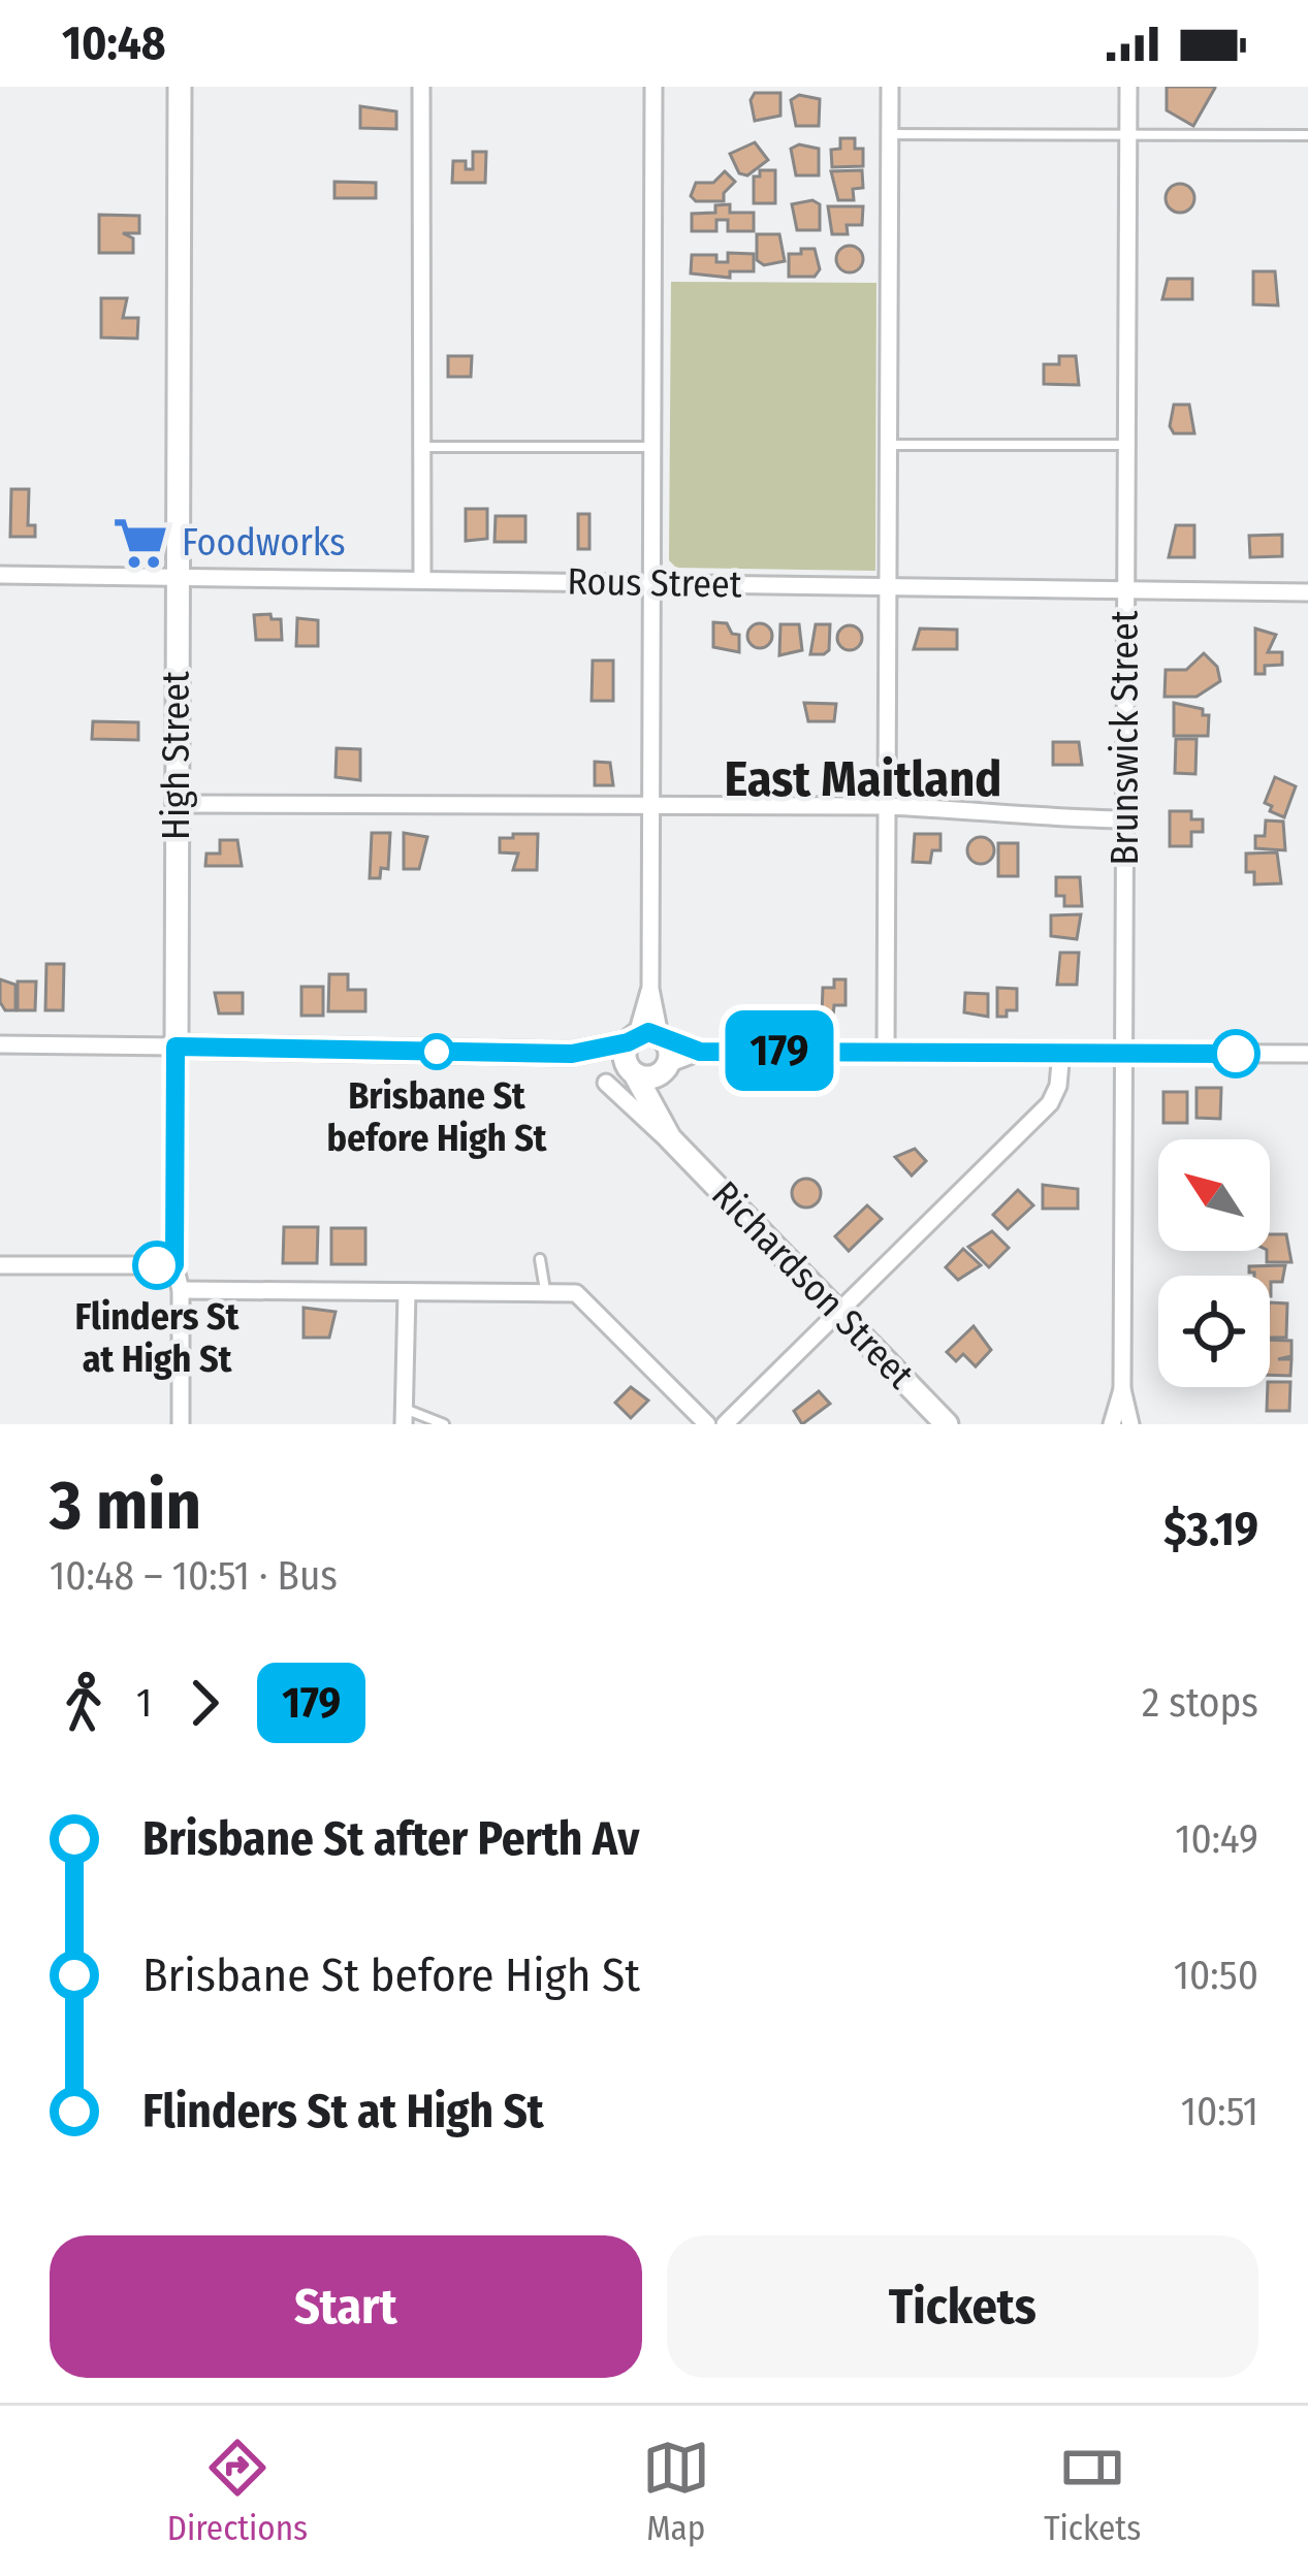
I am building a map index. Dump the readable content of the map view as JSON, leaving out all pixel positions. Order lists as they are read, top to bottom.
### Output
{
  "streets": {
    "main road": ["High Street", "Richardson Street"],
    "street": ["Rous Street", "Brunswick Street"]
  },
  "crossings": [
    ["Rous Street", "Brunswick Street"],
    ["Rous Street", "High Street"]
  ],
  "districts": ["East Maitland"],
  "places": {
    "supermarket": ["Foodworks"],
    "other": ["Brisbane St before High St", "Flinders St at High St"]
  },
  "lines": ["bus line 179"],
  "north": "top left",
  "page": {
    "status": "10:48",
    "on_map": "179",
    "heading": ["3 min", "10:48 – 10:51 · Bus", "$3.19"],
    "legs": ["1", "179", "2 stops"],
    "list": [
      {
        "name": "Brisbane St after Perth Av",
        "value": "10:49"
      },
      {
        "name": "Brisbane St before High St",
        "value": "10:50"
      },
      {
        "name": "Flinders St at High St",
        "value": "10:51"
      }
    ],
    "buttons": ["Start", "Tickets"],
    "tabs": ["Directions", "Map", "Tickets"]
  }
}
